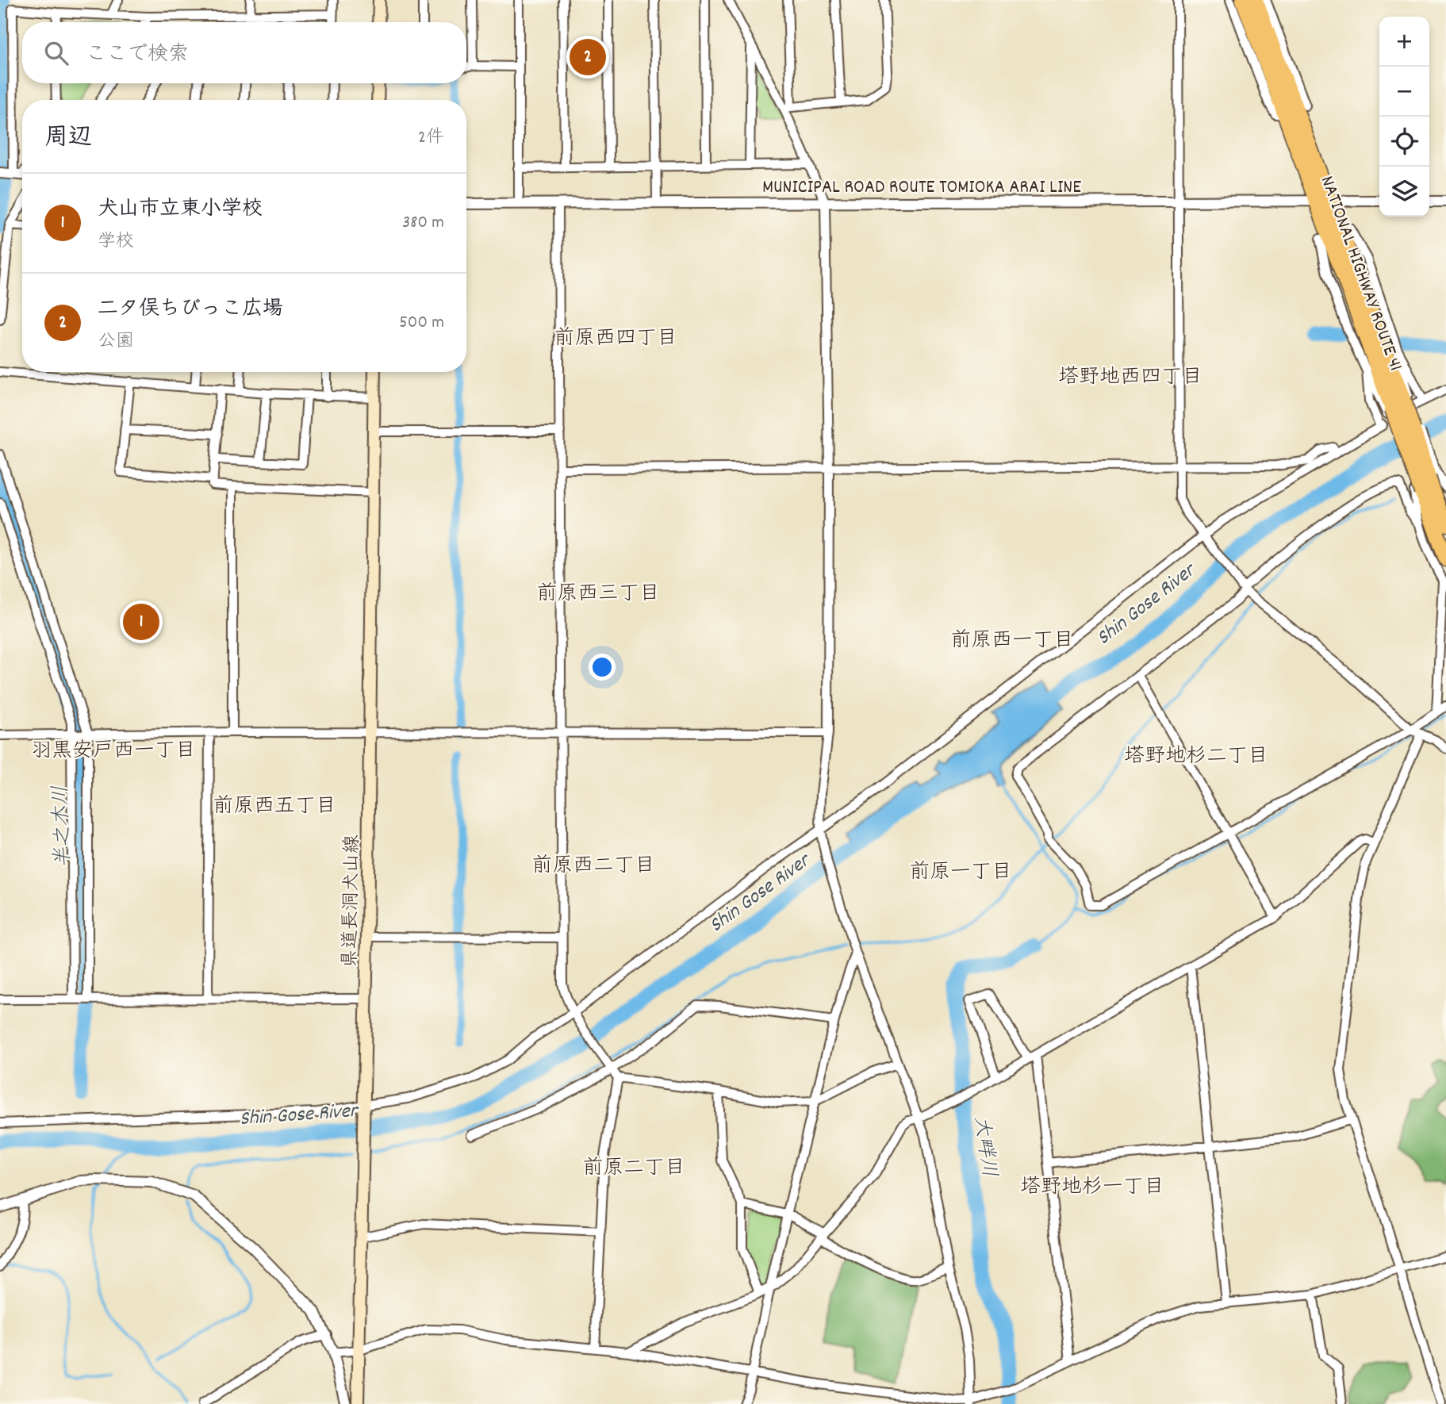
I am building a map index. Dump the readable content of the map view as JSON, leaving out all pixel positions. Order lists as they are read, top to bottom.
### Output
{
  "streets": {
    "highway": ["NATIONAL HIGHWAY ROUTE 41"],
    "main road": ["県道長洞犬山線"],
    "street": ["MUNICIPAL ROAD ROUTE TOMIOKA ARAI LINE"]
  },
  "crossings": [
    ["MUNICIPAL ROAD ROUTE TOMIOKA ARAI LINE", "NATIONAL HIGHWAY ROUTE 41"]
  ],
  "districts": [
    "前原西四丁目",
    "塔野地西四丁目",
    "前原西三丁目",
    "前原西一丁目",
    "羽黒安戸西一丁目",
    "塔野地杉二丁目",
    "前原西五丁目",
    "前原西二丁目",
    "前原一丁目",
    "前原二丁目",
    "塔野地杉一丁目"
  ],
  "water": ["Shin Gose River", "半之木川", "大畔川"],
  "page": {
    "map_buttons": ["+", "−"],
    "search": "ここで検索",
    "pins": ["2", "1"],
    "heading": ["周辺", "2件"],
    "list": [
      {
        "mark": "1",
        "name": "犬山市立東小学校",
        "note": "学校",
        "value": "380 m"
      },
      {
        "mark": "2",
        "name": "二タ俣ちびっこ広場",
        "note": "公園",
        "value": "500 m"
      }
    ]
  }
}
